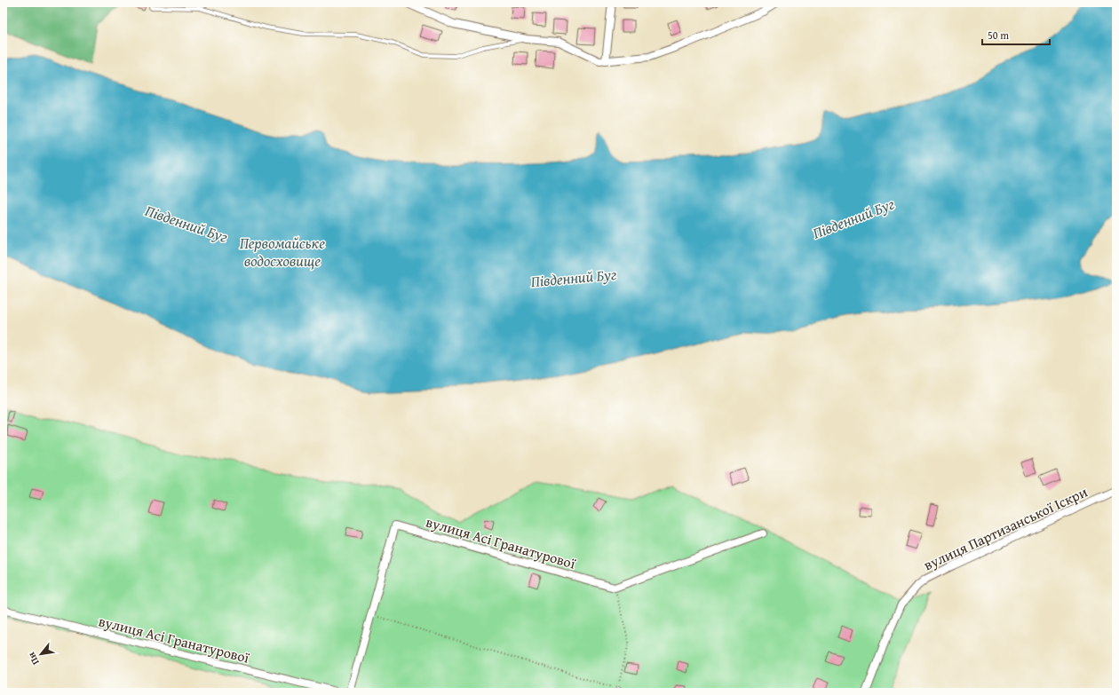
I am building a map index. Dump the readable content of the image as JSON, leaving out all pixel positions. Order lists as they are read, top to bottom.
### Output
{
  "streets": {
    "street": ["вулиця Партизанської Іскри", "вулиця Асі Гранатурової"]
  },
  "water": ["Південний Буг", "Первомайське водосховище"],
  "scale_bar": "50 m",
  "north": "bottom left"
}
